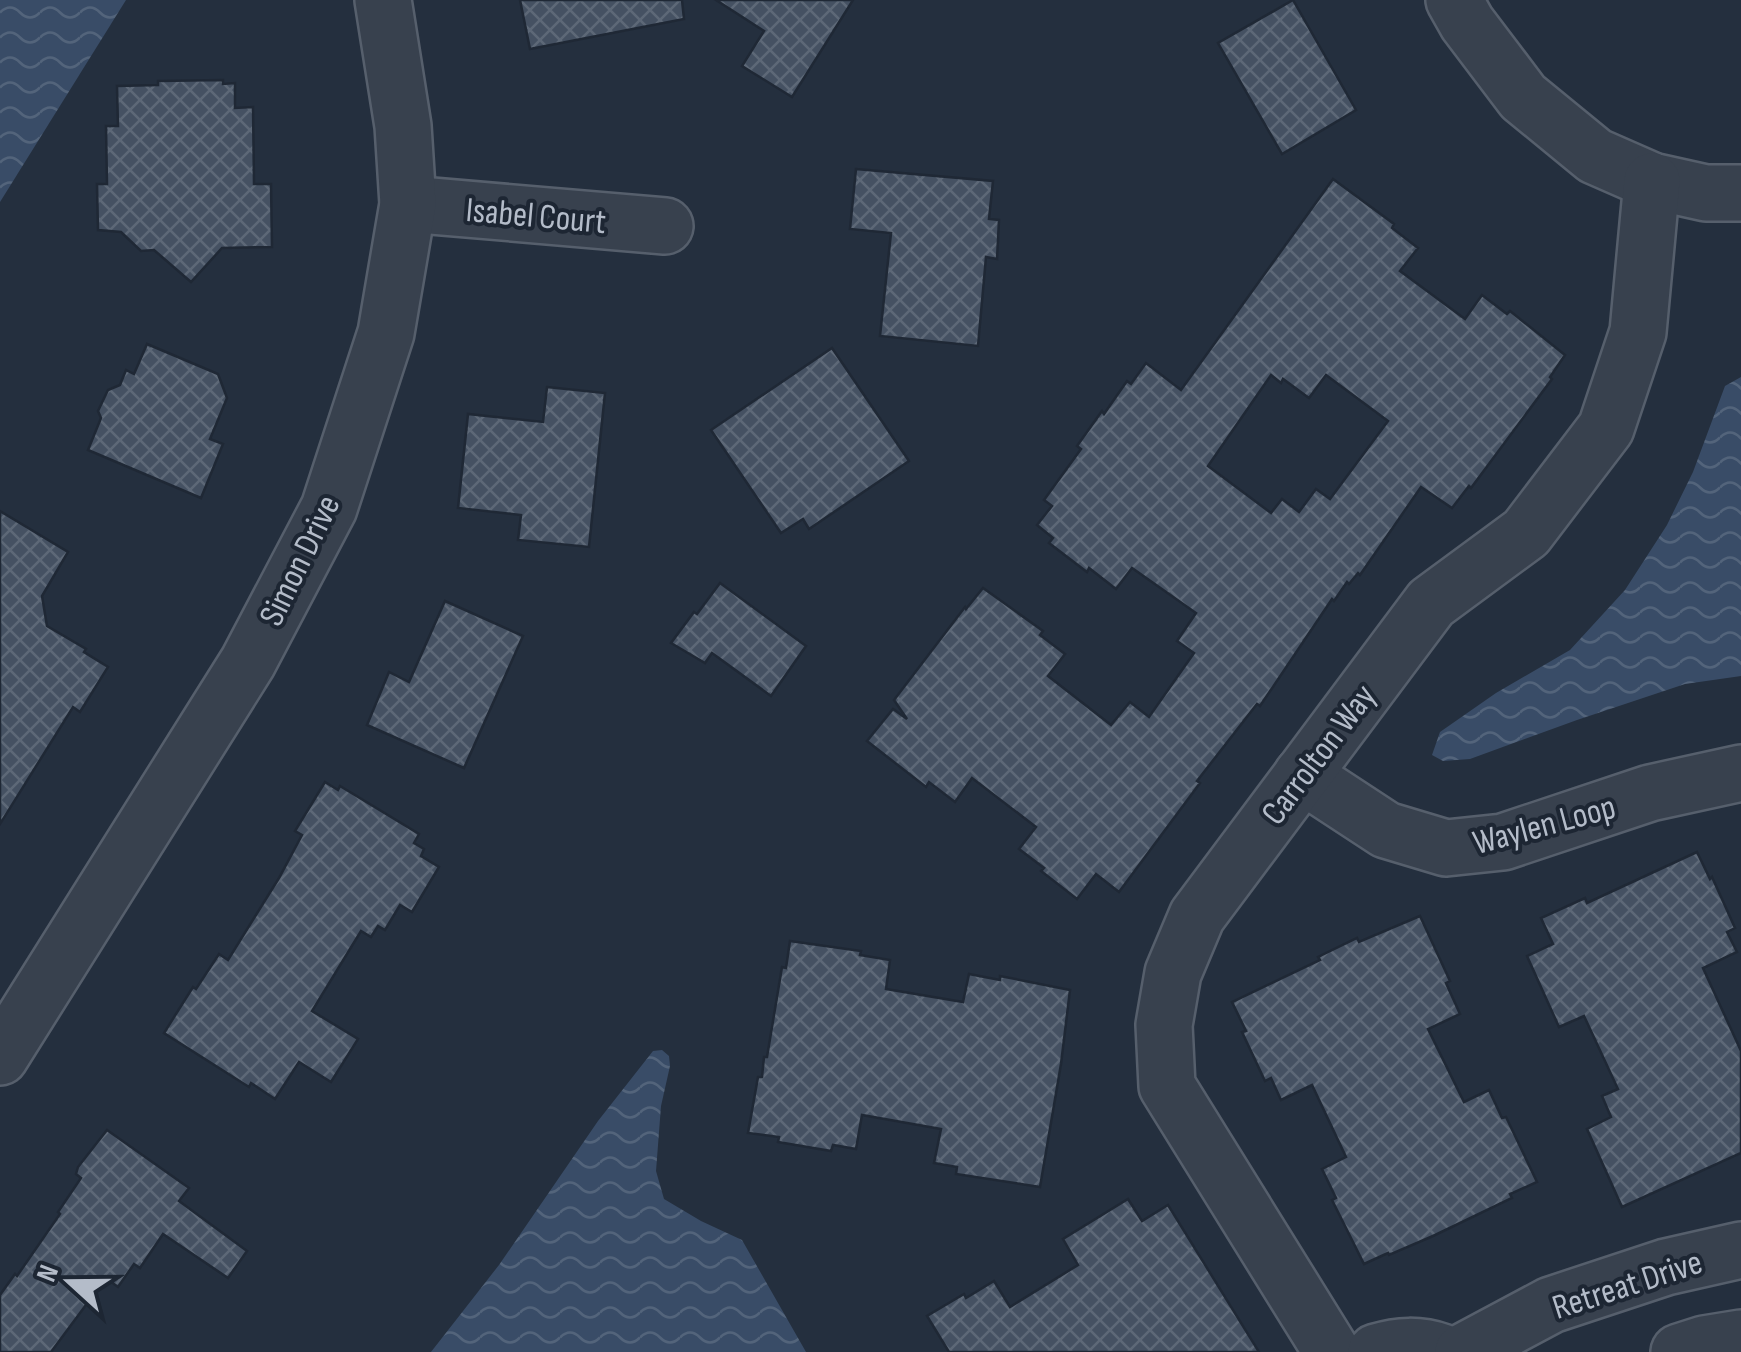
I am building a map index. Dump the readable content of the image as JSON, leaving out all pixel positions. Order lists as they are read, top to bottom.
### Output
{
  "streets": {
    "street": [
      "Isabel Court",
      "Simon Drive",
      "Carrolton Way",
      "Waylen Loop",
      "Retreat Drive"
    ]
  },
  "crossings": [
    ["Isabel Court", "Simon Drive"],
    ["Carrolton Way", "Waylen Loop"]
  ],
  "north": "left"
}
